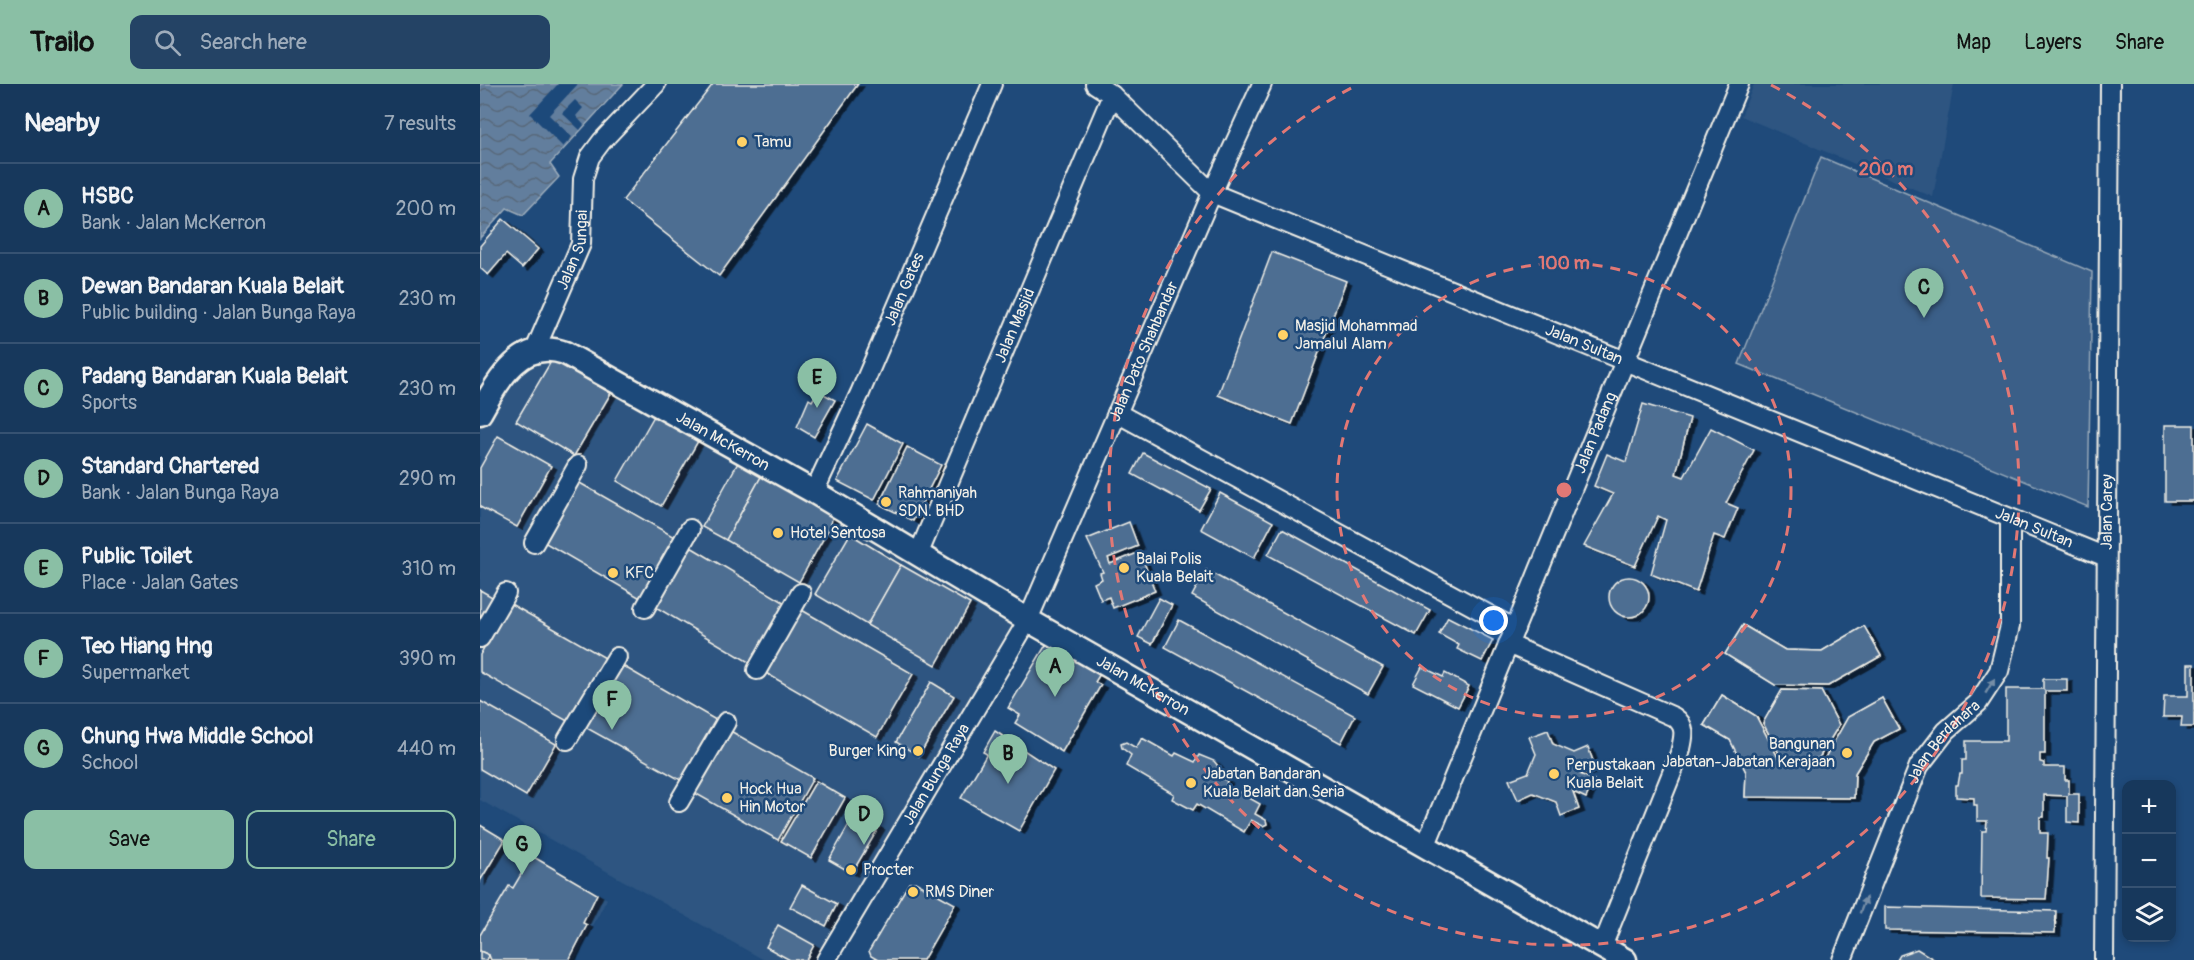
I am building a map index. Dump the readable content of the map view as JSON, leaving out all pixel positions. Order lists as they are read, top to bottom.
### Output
{
  "streets": {
    "main road": ["Jalan McKerron"],
    "street": [
      "Jalan Sungai",
      "Jalan Gates",
      "Jalan Masjid",
      "Jalan Sultan",
      "Jalan Dato Shahbandar",
      "Jalan Padang",
      "Jalan Carey",
      "Jalan Berdahara",
      "Jalan Bunga Raya"
    ]
  },
  "crossings": [
    ["Jalan Sungai", "Jalan McKerron"],
    ["Jalan Gates", "Jalan McKerron"],
    ["Jalan Masjid", "Jalan Sultan"],
    ["Jalan Masjid", "Jalan McKerron"],
    ["Jalan Sultan", "Jalan Dato Shahbandar"],
    ["Jalan Sultan", "Jalan Padang"],
    ["Jalan Sultan", "Jalan Carey"],
    ["Jalan Sultan", "Jalan Berdahara"],
    ["Jalan Dato Shahbandar", "Jalan McKerron"],
    ["Jalan Dato Shahbandar", "Jalan Bunga Raya"],
    ["Jalan Padang", "Jalan McKerron"],
    ["Jalan McKerron", "Jalan Bunga Raya"]
  ],
  "one_way": ["Jalan Berdahara"],
  "places": [
    "Tamu",
    "Masjid Mohammad Jamalul Alam",
    "Rahmaniyah SDN. BHD",
    "Hotel Sentosa",
    "Balai Polis Kuala Belait",
    "KFC",
    "Burger King",
    "Bangunan Jabatan-Jabatan Kerajaan",
    "Perpustakaan Kuala Belait",
    "Jabatan Bandaran Kuala Belait dan Seria",
    "Hock Hua Hin Motor",
    "Procter",
    "RMS Diner"
  ],
  "page": {
    "header": "Trailo",
    "search": "Search here",
    "nav": ["Map", "Layers", "Share"],
    "heading": ["Nearby", "7 results"],
    "list": [
      {
        "mark": "A",
        "name": "HSBC",
        "note": "Bank · Jalan McKerron",
        "value": "200 m"
      },
      {
        "mark": "B",
        "name": "Dewan Bandaran Kuala Belait",
        "note": "Public building · Jalan Bunga Raya",
        "value": "230 m"
      },
      {
        "mark": "C",
        "name": "Padang Bandaran Kuala Belait",
        "note": "Sports",
        "value": "230 m"
      },
      {
        "mark": "D",
        "name": "Standard Chartered",
        "note": "Bank · Jalan Bunga Raya",
        "value": "290 m"
      },
      {
        "mark": "E",
        "name": "Public Toilet",
        "note": "Place · Jalan Gates",
        "value": "310 m"
      },
      {
        "mark": "F",
        "name": "Teo Hiang Hng",
        "note": "Supermarket",
        "value": "390 m"
      },
      {
        "mark": "G",
        "name": "Chung Hwa Middle School",
        "note": "School",
        "value": "440 m"
      }
    ],
    "pins": [
      "C",
      "E",
      "A",
      "F",
      "B",
      "D",
      "G"
    ],
    "map_buttons": ["+", "−"],
    "buttons": ["Save", "Share"]
  },
  "rings": ["200 m", "100 m"]
}
